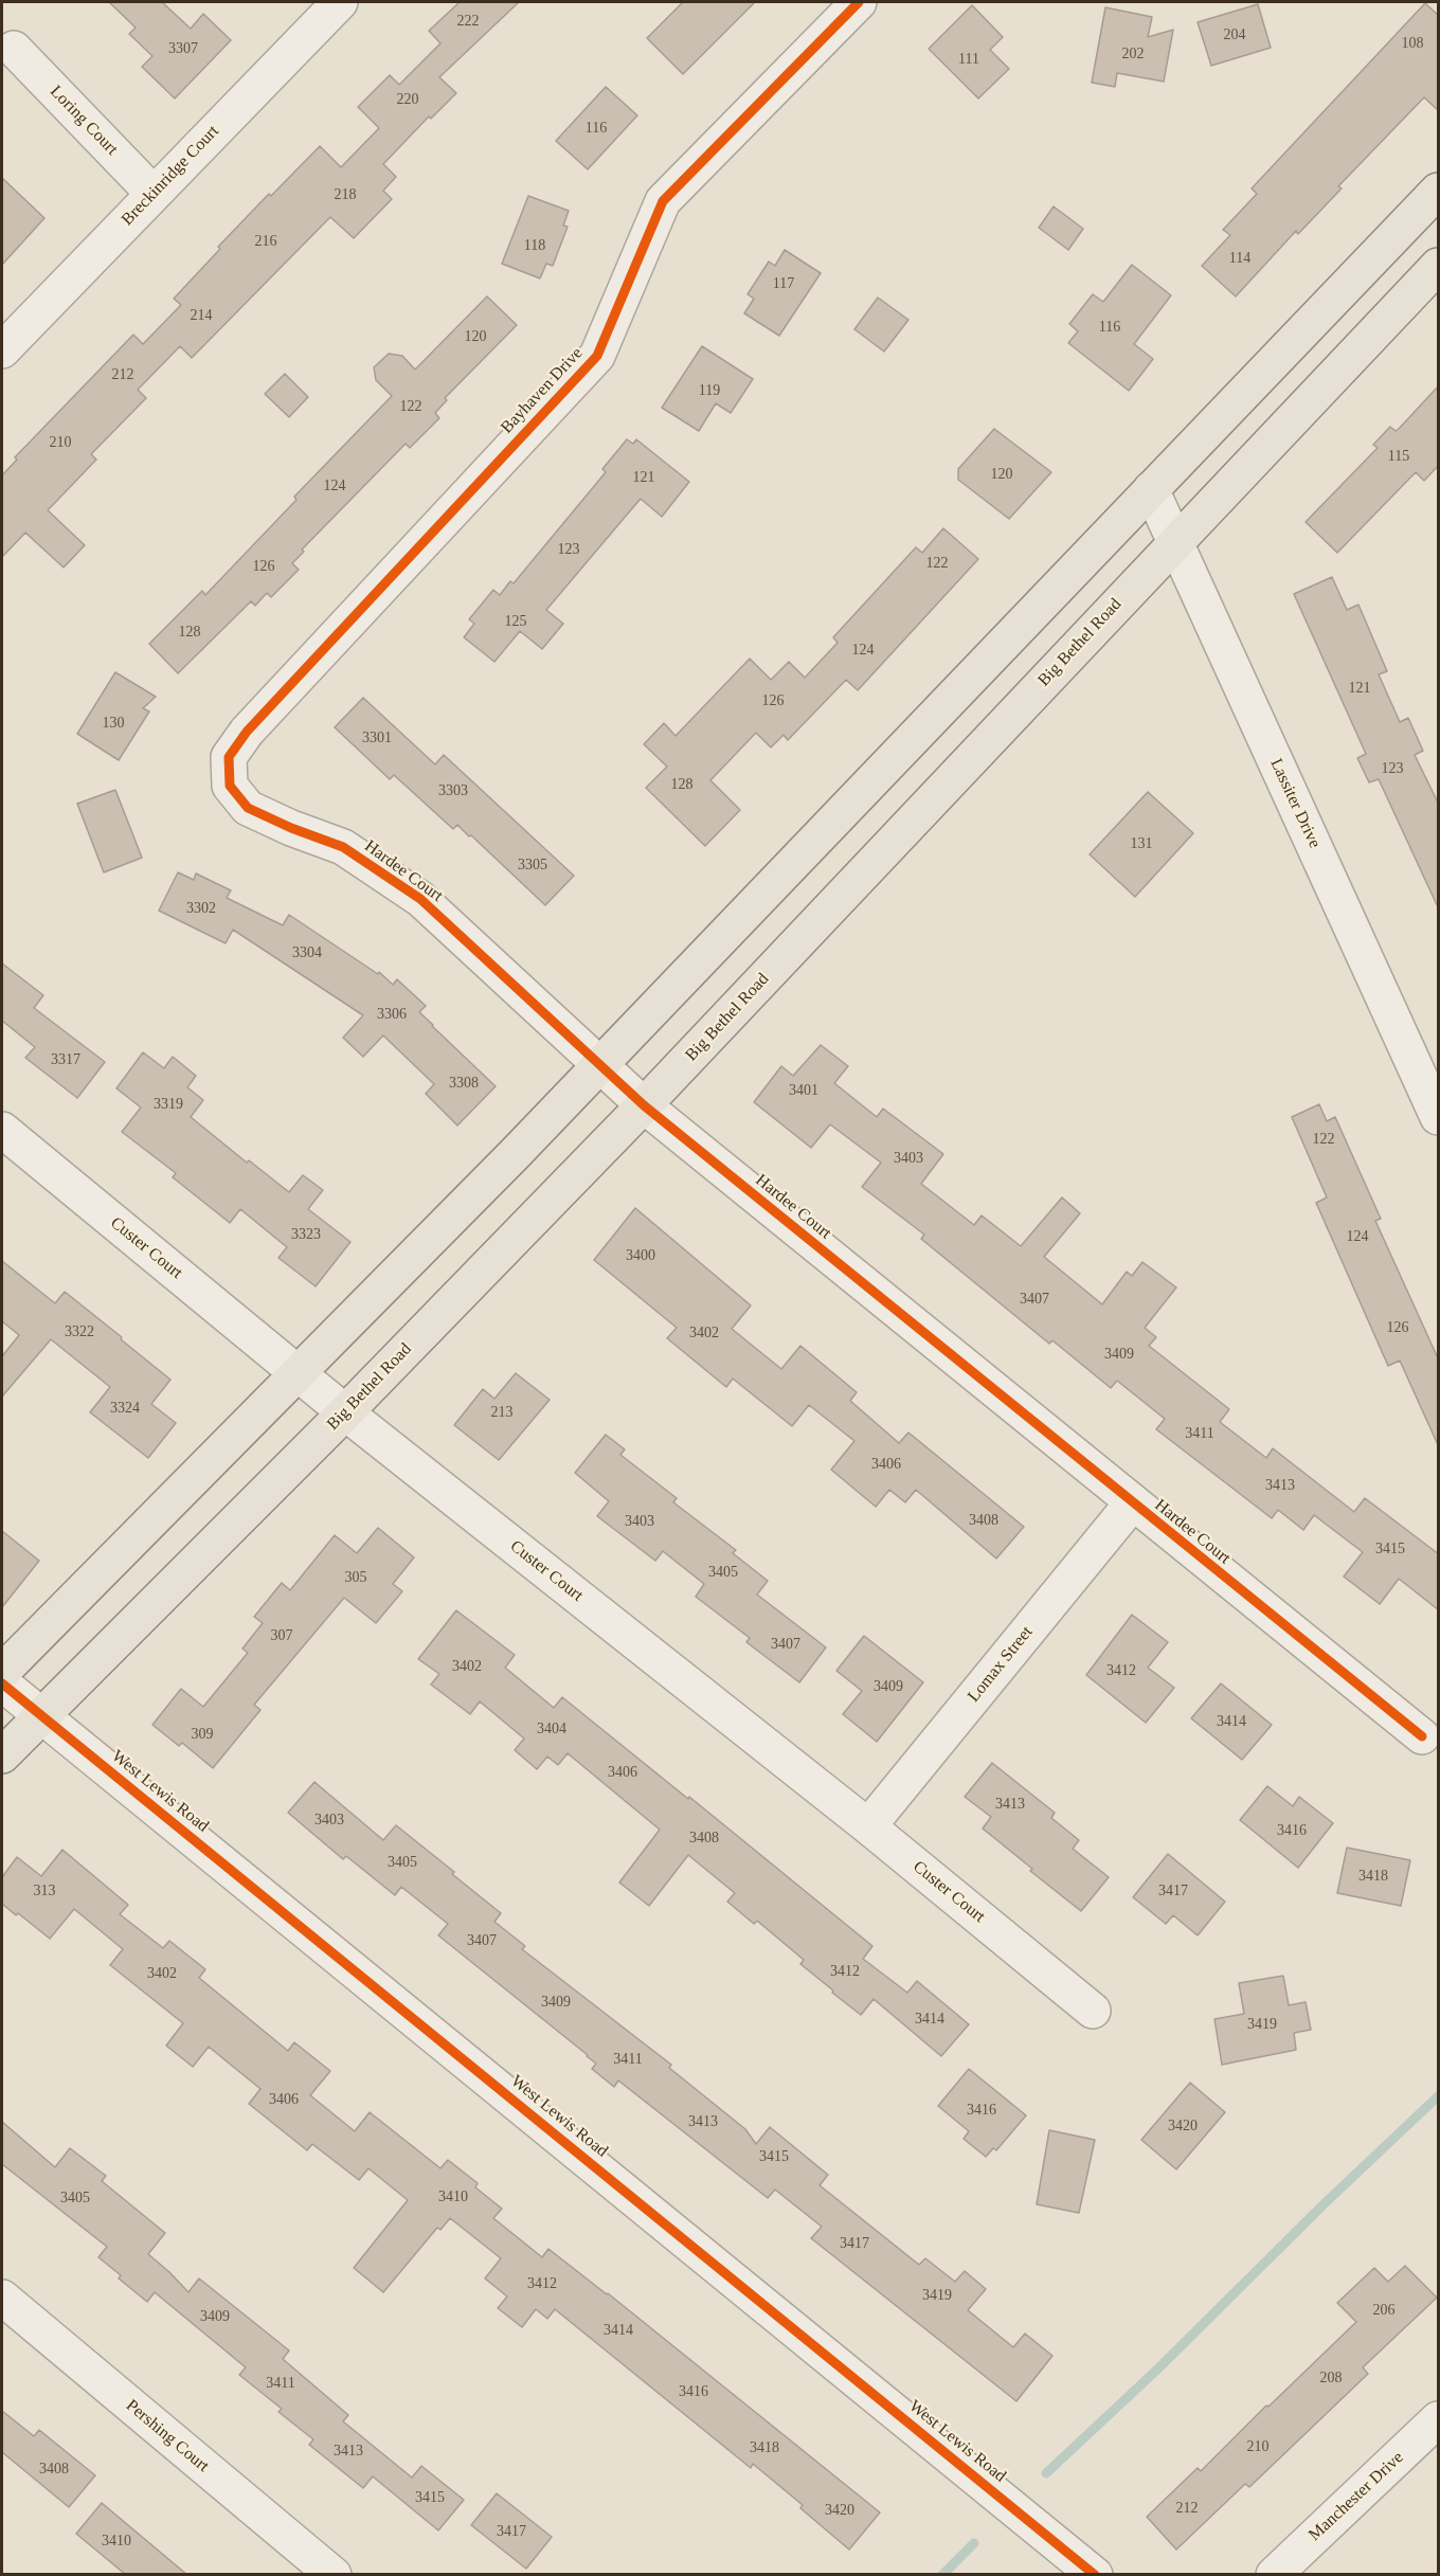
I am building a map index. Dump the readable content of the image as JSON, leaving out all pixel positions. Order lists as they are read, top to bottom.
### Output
{
  "streets": {
    "main road": ["Big Bethel Road"],
    "street": [
      "Loring Court",
      "Breckinridge Court",
      "Bayhaven Drive",
      "Lassiter Drive",
      "Hardee Court",
      "Custer Court",
      "Lomax Street",
      "West Lewis Road",
      "Pershing Court",
      "Manchester Drive"
    ]
  },
  "crossings": [
    ["Loring Court", "Breckinridge Court"],
    ["Bayhaven Drive", "Hardee Court"],
    ["Big Bethel Road", "Lassiter Drive"],
    ["Big Bethel Road", "Hardee Court"],
    ["Big Bethel Road", "Custer Court"],
    ["Big Bethel Road", "West Lewis Road"],
    ["Hardee Court", "Lomax Street"],
    ["Custer Court", "Lomax Street"]
  ],
  "house_numbers": [
    "222",
    "204",
    "108",
    "3307",
    "202",
    "111",
    "220",
    "116",
    "218",
    "216",
    "118",
    "114",
    "117",
    "214",
    "116",
    "120",
    "212",
    "119",
    "122",
    "210",
    "115",
    "120",
    "121",
    "124",
    "123",
    "122",
    "126",
    "125",
    "128",
    "124",
    "121",
    "126",
    "130",
    "3301",
    "123",
    "128",
    "3303",
    "131",
    "3305",
    "3302",
    "3304",
    "3306",
    "3317",
    "3308",
    "3401",
    "3319",
    "122",
    "3403",
    "3323",
    "124",
    "3400",
    "3407",
    "126",
    "3322",
    "3402",
    "3409",
    "3324",
    "213",
    "3411",
    "3406",
    "3413",
    "3408",
    "3403",
    "3415",
    "3405",
    "305",
    "307",
    "3407",
    "3402",
    "3412",
    "3409",
    "3414",
    "3404",
    "309",
    "3406",
    "3413",
    "3403",
    "3416",
    "3408",
    "3405",
    "3418",
    "313",
    "3417",
    "3407",
    "3412",
    "3402",
    "3409",
    "3414",
    "3419",
    "3411",
    "3406",
    "3416",
    "3413",
    "3420",
    "3415",
    "3410",
    "3405",
    "3417",
    "3412",
    "3419",
    "206",
    "3409",
    "3414",
    "208",
    "3411",
    "3416",
    "210",
    "3418",
    "3413",
    "3408",
    "3415",
    "212",
    "3420",
    "3417",
    "3410"
  ]
}
